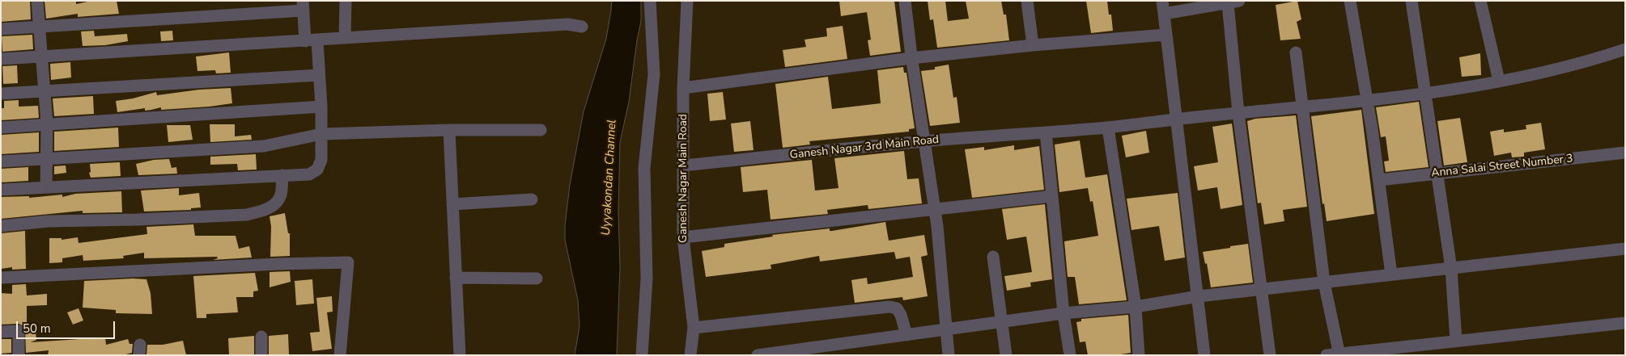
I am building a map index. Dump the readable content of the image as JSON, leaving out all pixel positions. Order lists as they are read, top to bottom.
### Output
{
  "streets": {
    "street": ["Ganesh Nagar 3rd Main Road", "Anna Salai Street Number 3", "Ganesh Nagar Main Road"]
  },
  "crossings": [
    ["Ganesh Nagar 3rd Main Road", "Ganesh Nagar Main Road"]
  ],
  "water": ["Uyyakondan Channel"],
  "scale_bar": "50 m"
}
